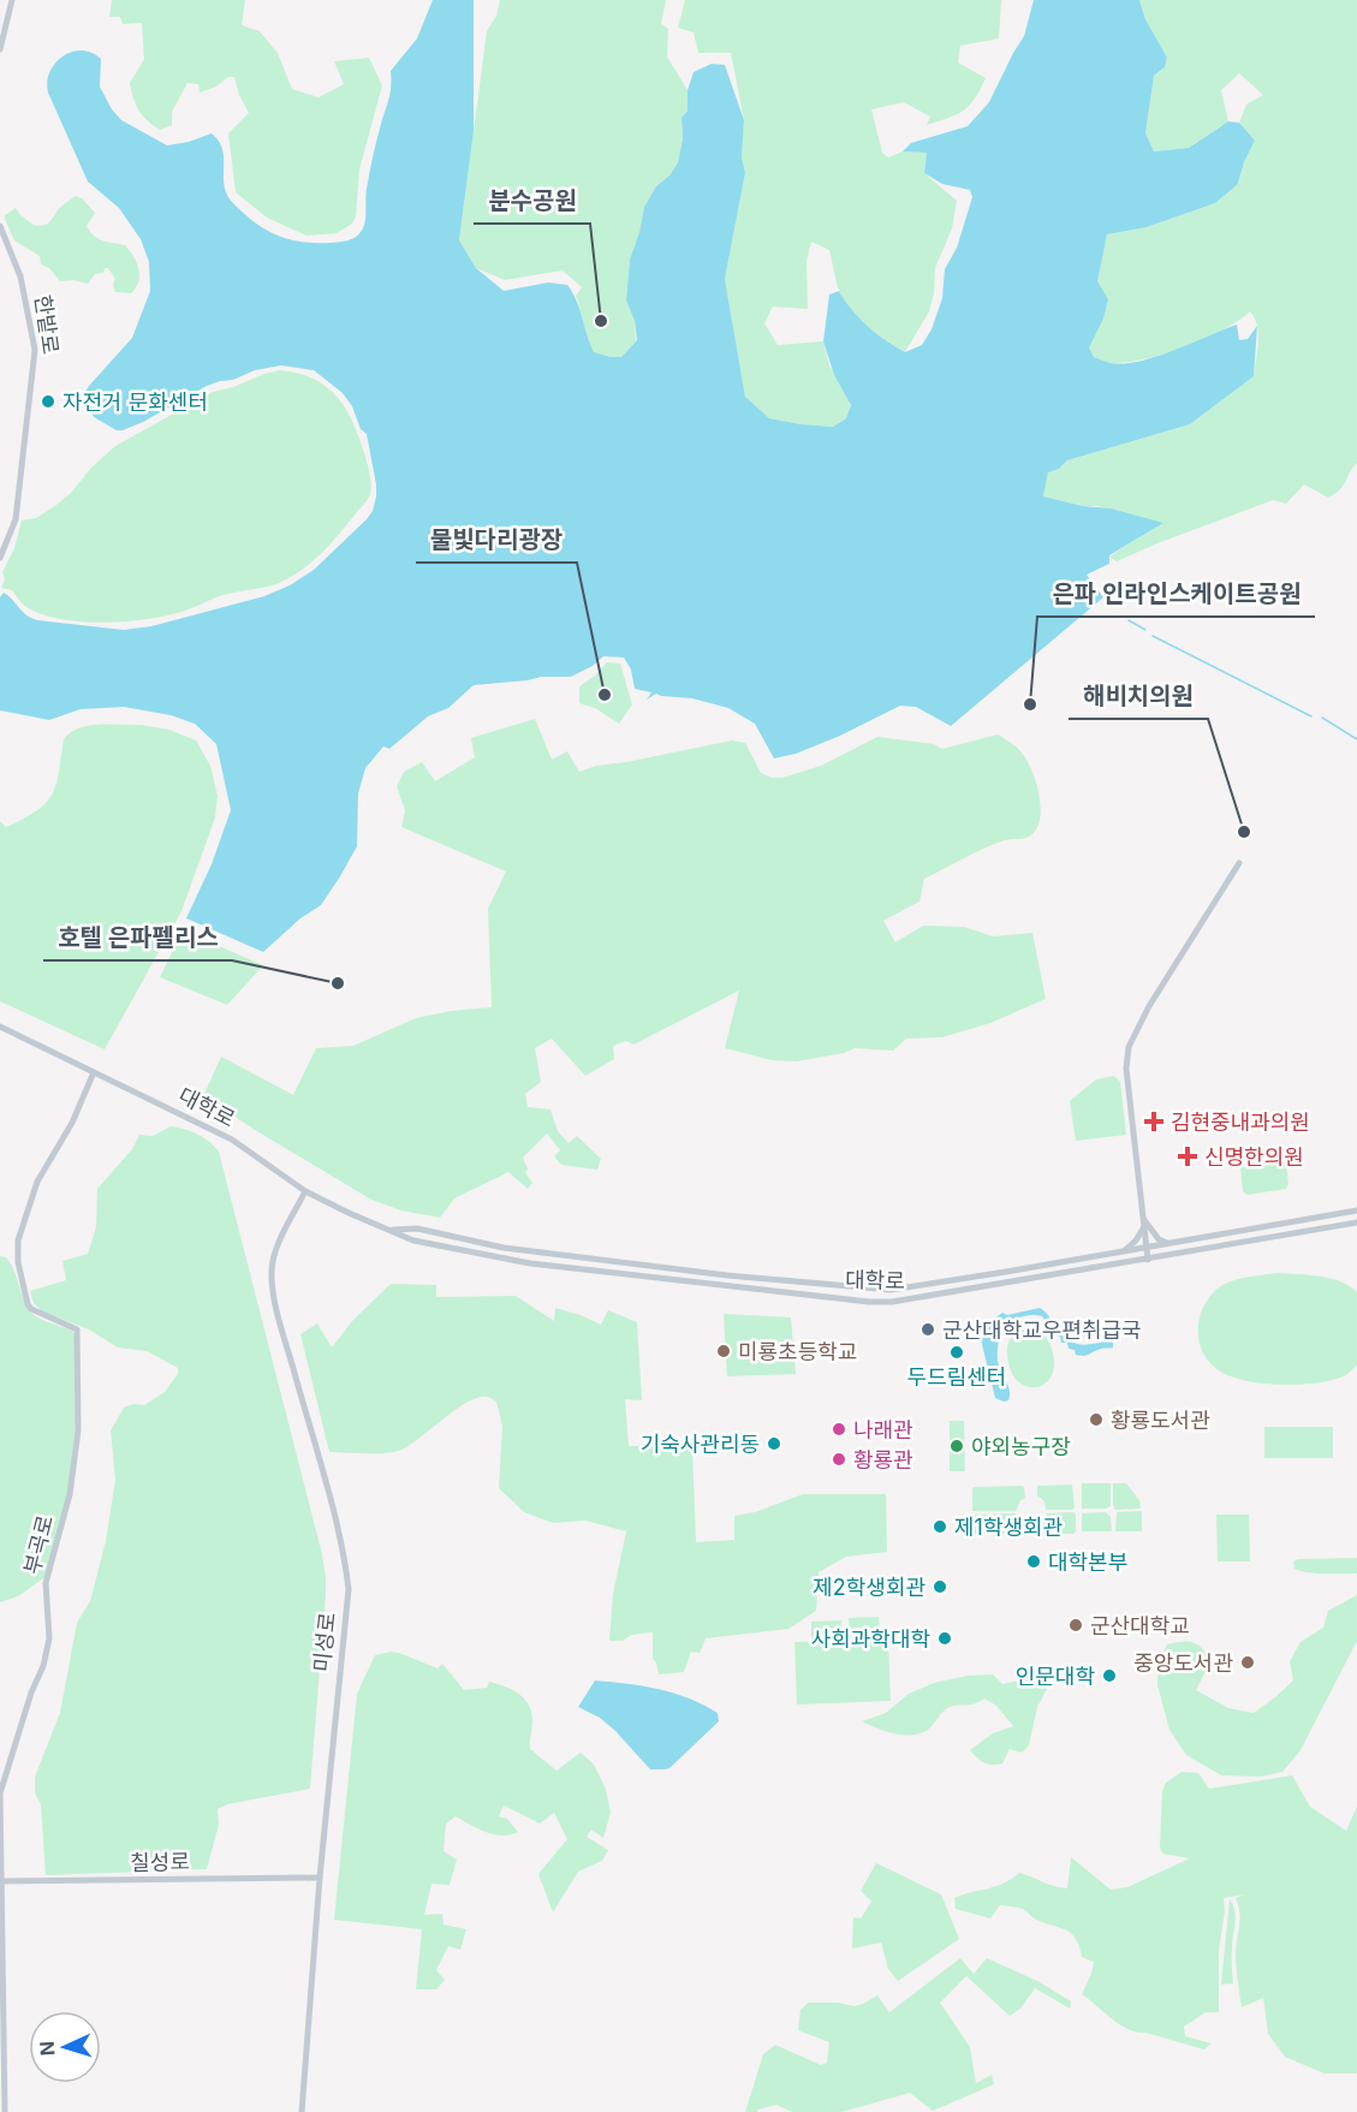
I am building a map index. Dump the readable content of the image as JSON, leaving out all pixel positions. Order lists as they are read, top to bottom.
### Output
{
  "streets": {
    "street": [
      "한밭로",
      "대학로",
      "부곡로",
      "미성로",
      "칠성로"
    ]
  },
  "crossings": [
    ["대학로", "부곡로"],
    ["대학로", "미성로"],
    ["부곡로", "칠성로"],
    ["미성로", "칠성로"]
  ],
  "places": {
    "other": [
      "분수공원",
      "자전거 문화센터",
      "물빛다리광장",
      "은파 인라인스케이트공원",
      "해비치의원",
      "호텔 은파펠리스",
      "군산대학교우편취급국",
      "미룡초등학교",
      "두드림센터",
      "황룡도서관",
      "나래관",
      "기숙사관리동",
      "야외농구장",
      "황룡관",
      "제1학생회관",
      "대학본부",
      "제2학생회관",
      "군산대학교",
      "사회과학대학",
      "중앙도서관",
      "인문대학"
    ],
    "health": ["김현중내과의원", "신명한의원"]
  },
  "north": "left"
}
